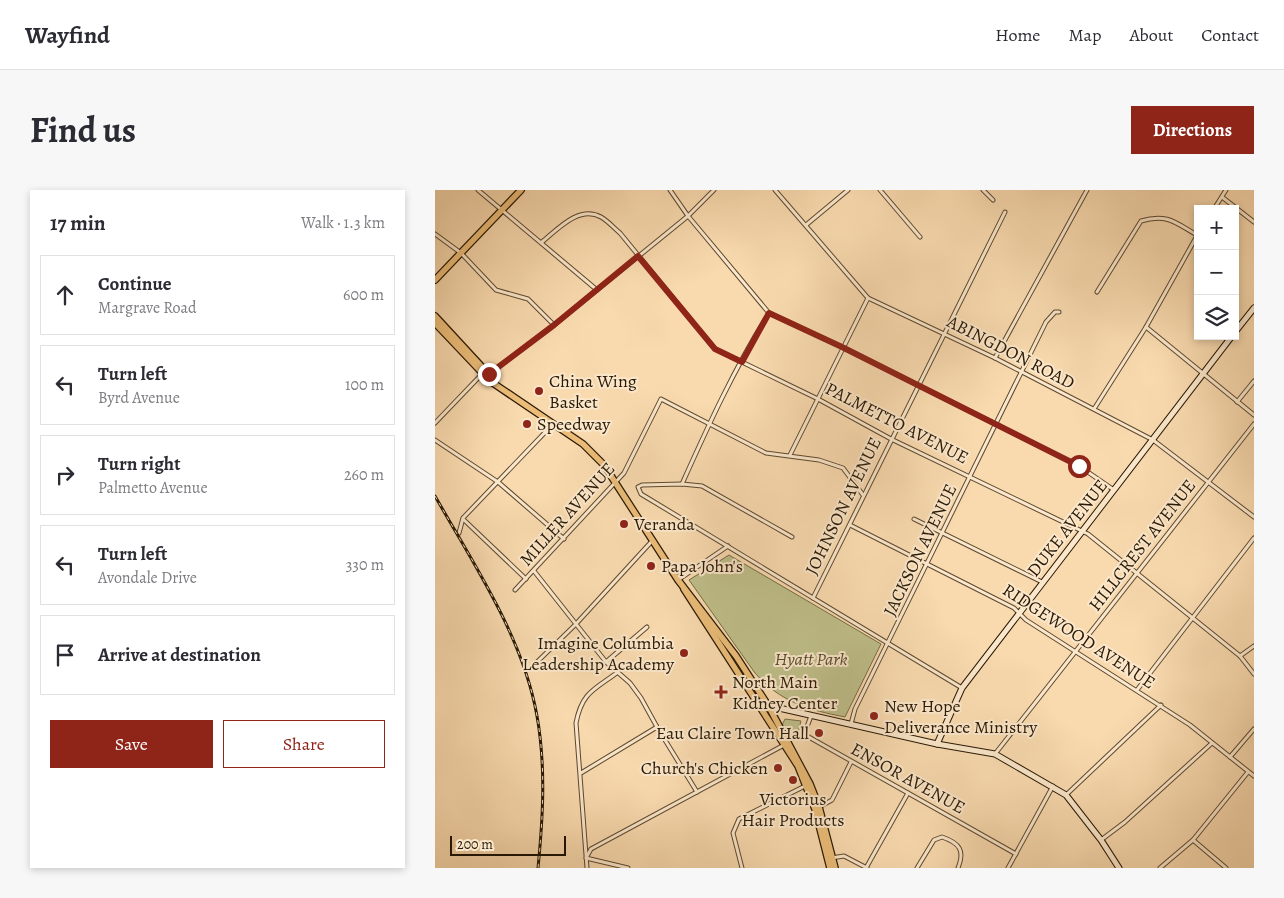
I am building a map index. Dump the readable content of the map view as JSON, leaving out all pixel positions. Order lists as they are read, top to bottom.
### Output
{
  "streets": {
    "street": [
      "ABINGDON ROAD",
      "PALMETTO AVENUE",
      "JOHNSON AVENUE",
      "MILLER AVENUE",
      "DUKE AVENUE",
      "HILLCREST AVENUE",
      "JACKSON AVENUE",
      "RIDGEWOOD AVENUE",
      "ENSOR AVENUE"
    ]
  },
  "crossings": [
    ["ABINGDON ROAD", "JOHNSON AVENUE"],
    ["ABINGDON ROAD", "DUKE AVENUE"],
    ["ABINGDON ROAD", "HILLCREST AVENUE"],
    ["ABINGDON ROAD", "JACKSON AVENUE"],
    ["PALMETTO AVENUE", "JOHNSON AVENUE"],
    ["PALMETTO AVENUE", "DUKE AVENUE"],
    ["PALMETTO AVENUE", "HILLCREST AVENUE"],
    ["PALMETTO AVENUE", "JACKSON AVENUE"],
    ["JOHNSON AVENUE", "RIDGEWOOD AVENUE"],
    ["DUKE AVENUE", "RIDGEWOOD AVENUE"],
    ["HILLCREST AVENUE", "RIDGEWOOD AVENUE"],
    ["JACKSON AVENUE", "RIDGEWOOD AVENUE"]
  ],
  "parks": ["Hyatt Park"],
  "places": {
    "other": [
      "China Wing Basket",
      "Speedway",
      "Veranda",
      "Papa John's",
      "Imagine Columbia Leadership Academy",
      "New Hope Deliverance Ministry",
      "Eau Claire Town Hall",
      "Church's Chicken",
      "Victorius Hair Products"
    ],
    "health": ["North Main Kidney Center"]
  },
  "scale_bar": "200 m",
  "page": {
    "header": "Wayfind",
    "nav": [
      "Home",
      "Map",
      "About",
      "Contact"
    ],
    "title": "Find us",
    "buttons": [
      "Directions",
      ["Save", "Share"]
    ],
    "heading": ["17 min", "Walk · 1.3 km"],
    "map_buttons": ["+", "−"],
    "list": [
      ["Continue", "Margrave Road", "600 m"],
      ["Turn left", "Byrd Avenue", "100 m"],
      ["Turn right", "Palmetto Avenue", "260 m"],
      ["Turn left", "Avondale Drive", "330 m"],
      "Arrive at destination"
    ],
    "scale": "200 m"
  }
}
